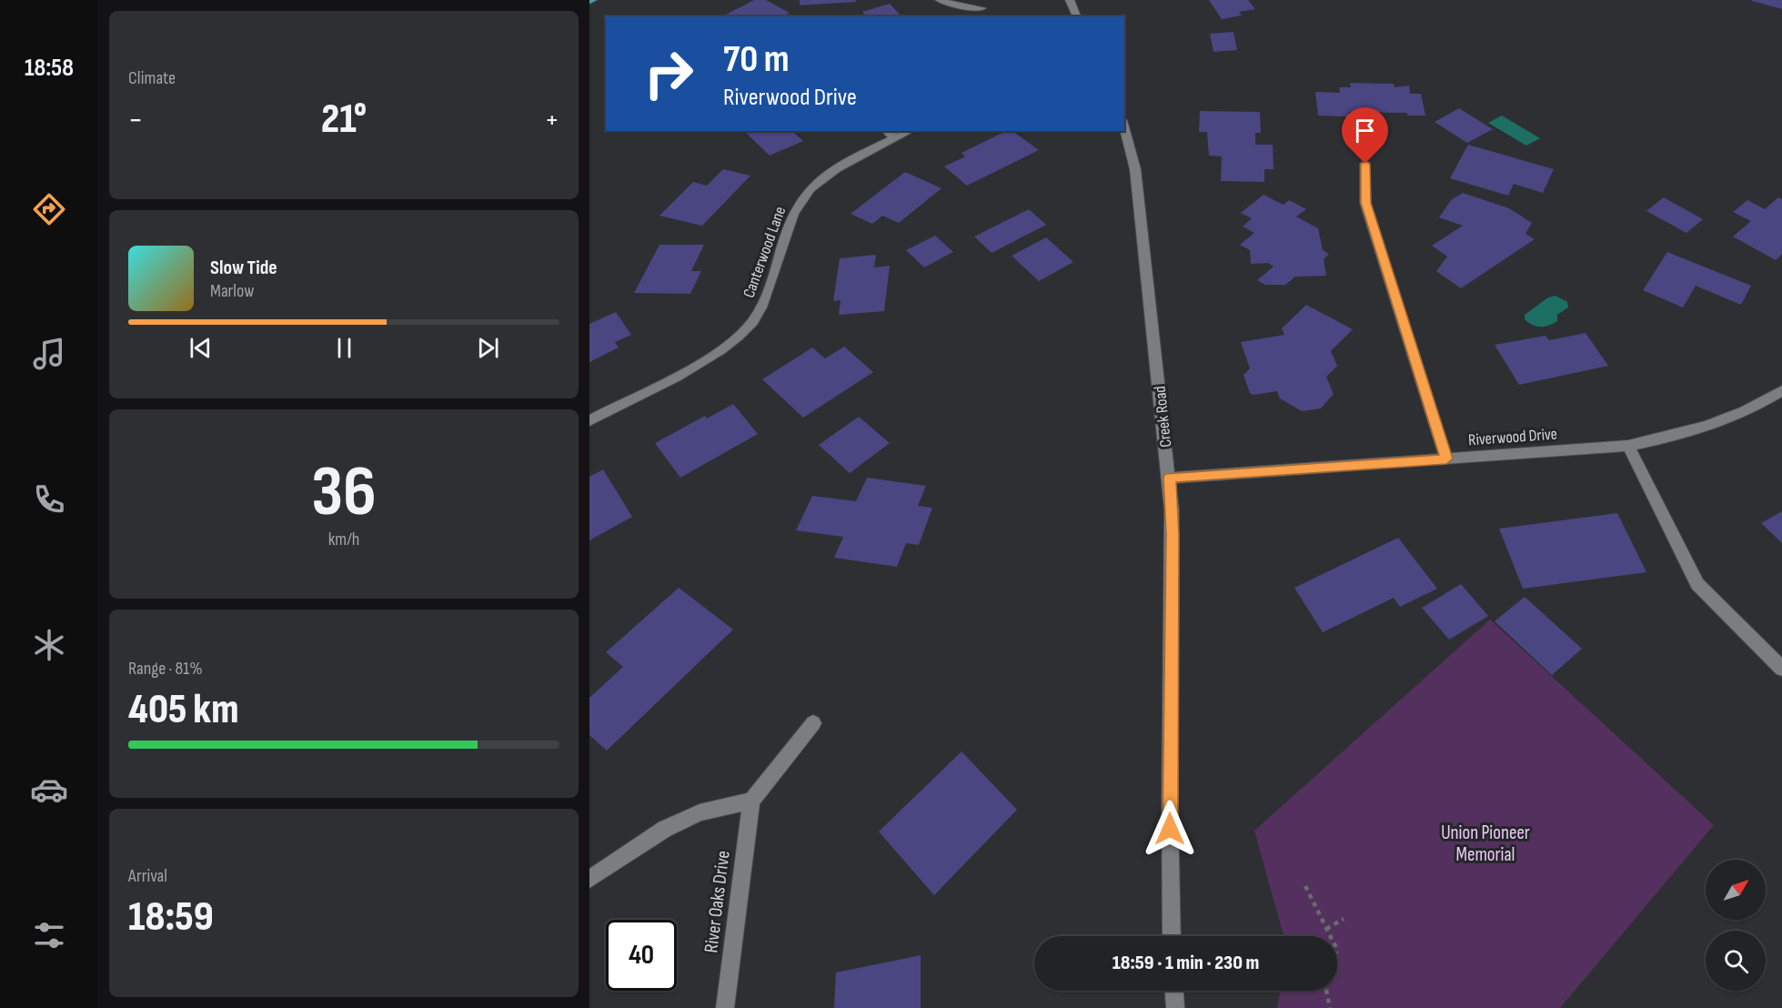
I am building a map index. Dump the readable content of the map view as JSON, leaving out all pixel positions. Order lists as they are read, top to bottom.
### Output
{
  "streets": {
    "street": [
      "Canterwood Lane",
      "Creek Road",
      "Riverwood Drive",
      "River Oaks Drive"
    ]
  },
  "crossings": [
    ["Creek Road", "Riverwood Drive"]
  ],
  "parks": ["Union Pioneer Memorial"],
  "north": "top right",
  "page": {
    "tabs": "18:58",
    "tile": [
      "Climate",
      ["36", "km/h"],
      ["Range · 81%", "405 km"],
      ["Arrival", "18:59"]
    ],
    "turn": ["70 m", "Riverwood Drive"],
    "heat": ["−", "21°", "+"],
    "song": ["Slow Tide", "Marlow"],
    "limit": "40",
    "trip": "18:59 · 1 min · 230 m"
  }
}
